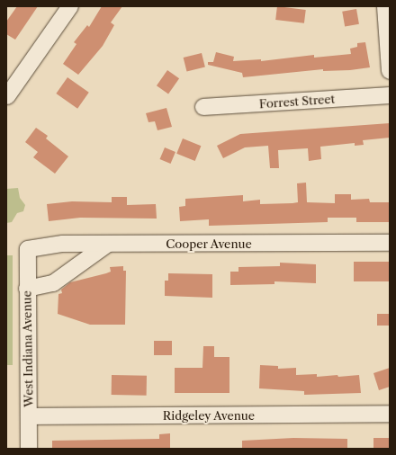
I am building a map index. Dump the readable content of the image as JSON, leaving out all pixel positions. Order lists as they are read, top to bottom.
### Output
{
  "streets": {
    "street": [
      "Forrest Street",
      "Cooper Avenue",
      "West Indiana Avenue",
      "Ridgeley Avenue"
    ]
  },
  "crossings": [
    ["Cooper Avenue", "West Indiana Avenue"],
    ["West Indiana Avenue", "Ridgeley Avenue"]
  ]
}
